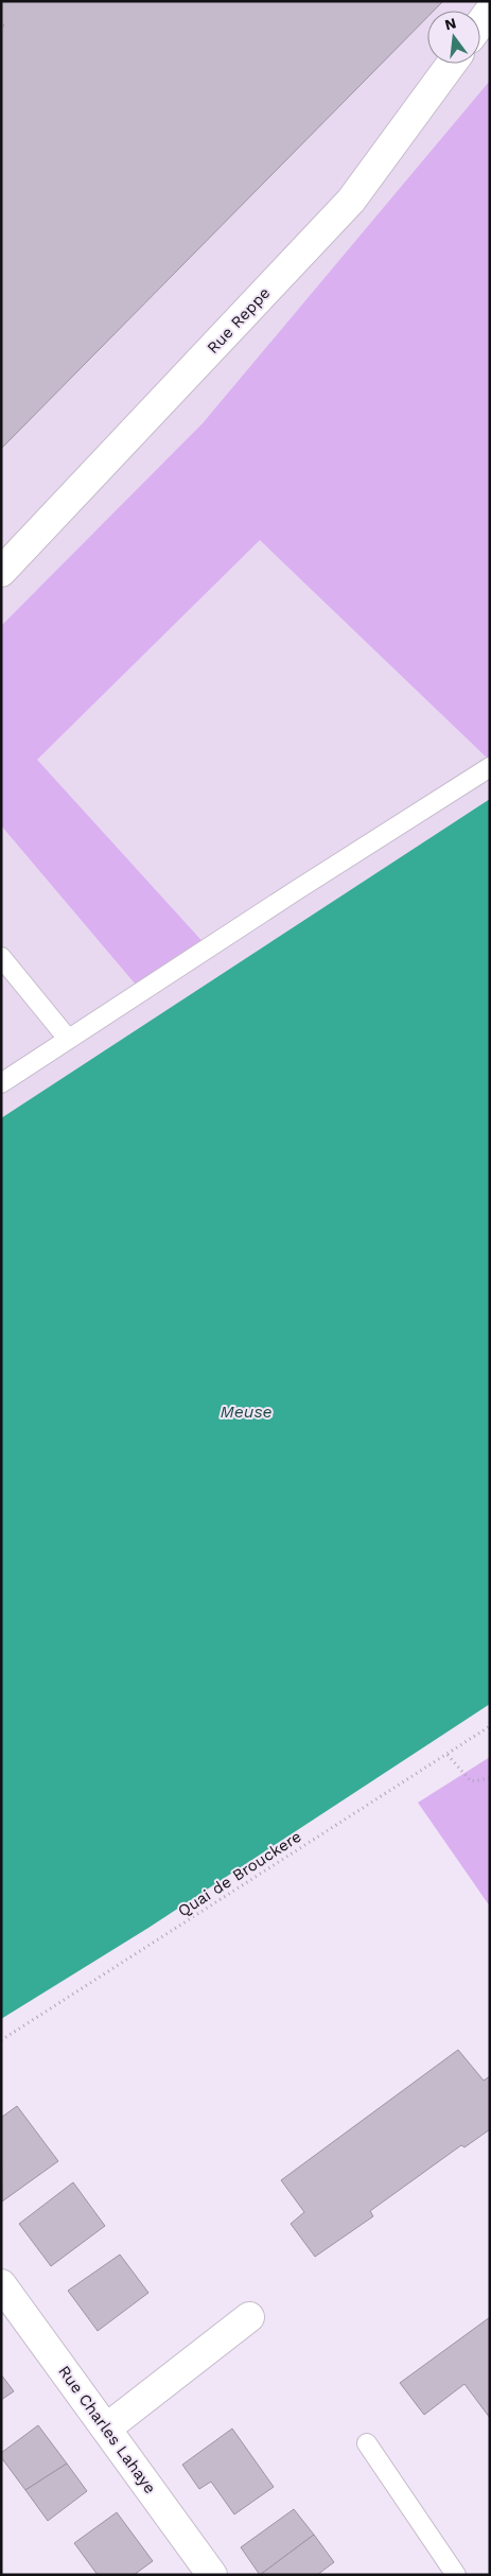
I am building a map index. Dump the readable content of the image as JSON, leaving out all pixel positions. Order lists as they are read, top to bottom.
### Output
{
  "streets": {
    "main road": ["Rue Reppe", "Rue Charles Lahaye"],
    "path": ["Quai de Brouckere"]
  },
  "water": ["Meuse"],
  "north": "top"
}
